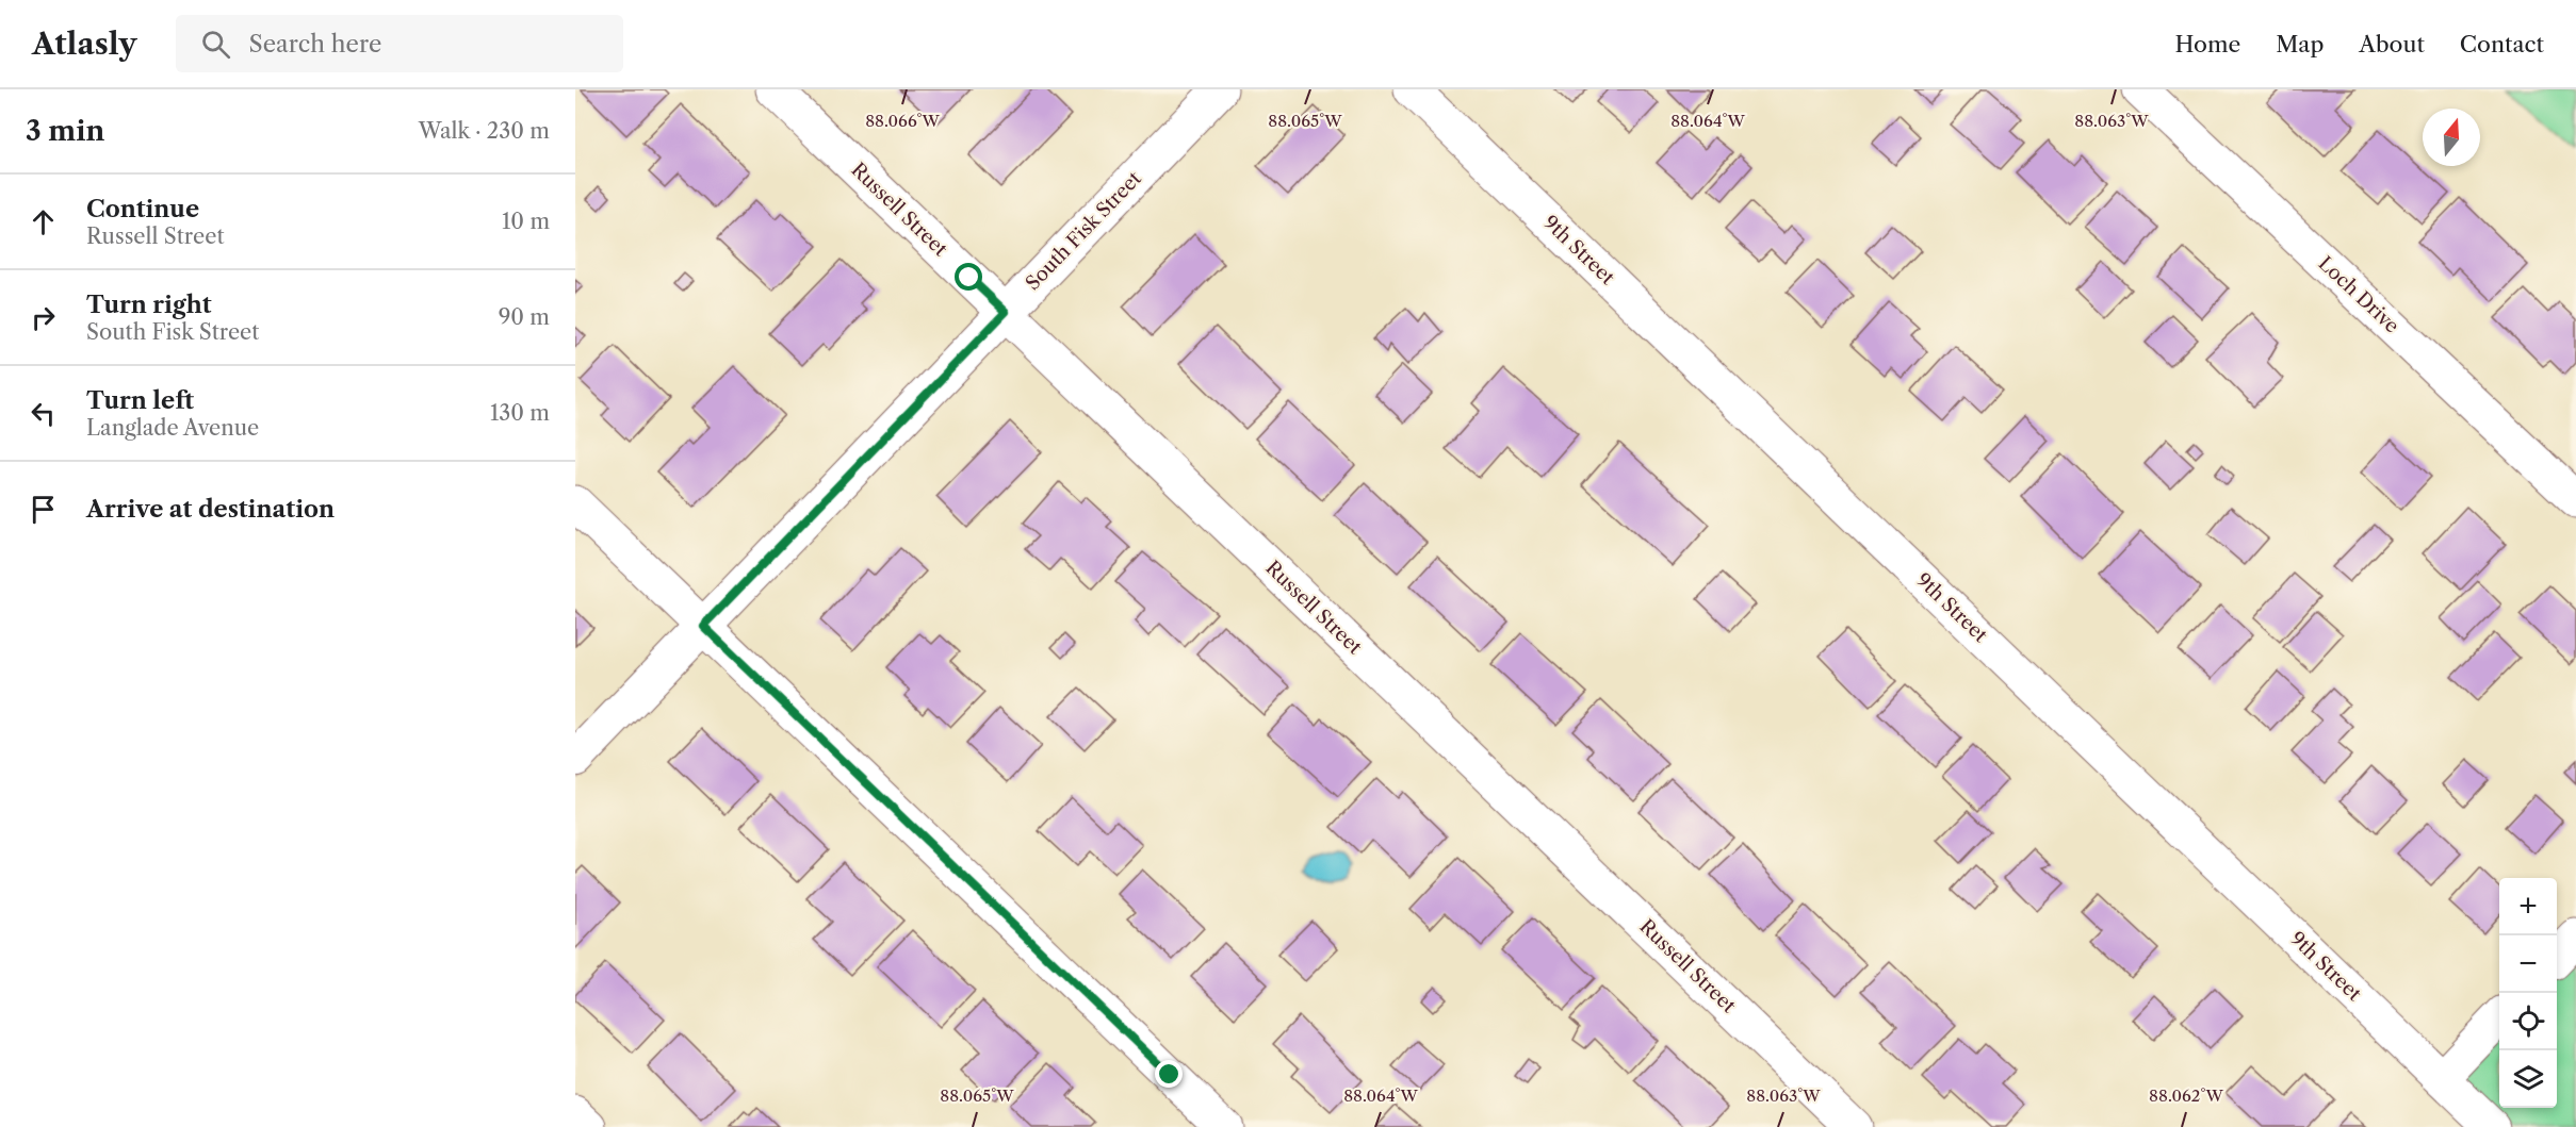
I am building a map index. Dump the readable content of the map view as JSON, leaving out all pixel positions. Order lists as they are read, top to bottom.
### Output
{
  "streets": {
    "street": [
      "Russell Street",
      "South Fisk Street",
      "9th Street",
      "Loch Drive"
    ]
  },
  "crossings": [
    ["Russell Street", "South Fisk Street"]
  ],
  "north": "top",
  "page": {
    "header": "Atlasly",
    "search": "Search here",
    "nav": [
      "Home",
      "Map",
      "About",
      "Contact"
    ],
    "heading": ["3 min", "Walk · 230 m"],
    "list": [
      ["Continue", "Russell Street", "10 m"],
      ["Turn right", "South Fisk Street", "90 m"],
      ["Turn left", "Langlade Avenue", "130 m"],
      "Arrive at destination"
    ],
    "map_buttons": ["+", "−"]
  },
  "coordinates": [
    "88.066°W",
    "88.065°W",
    "88.064°W",
    "88.063°W",
    "88.062°W"
  ]
}
